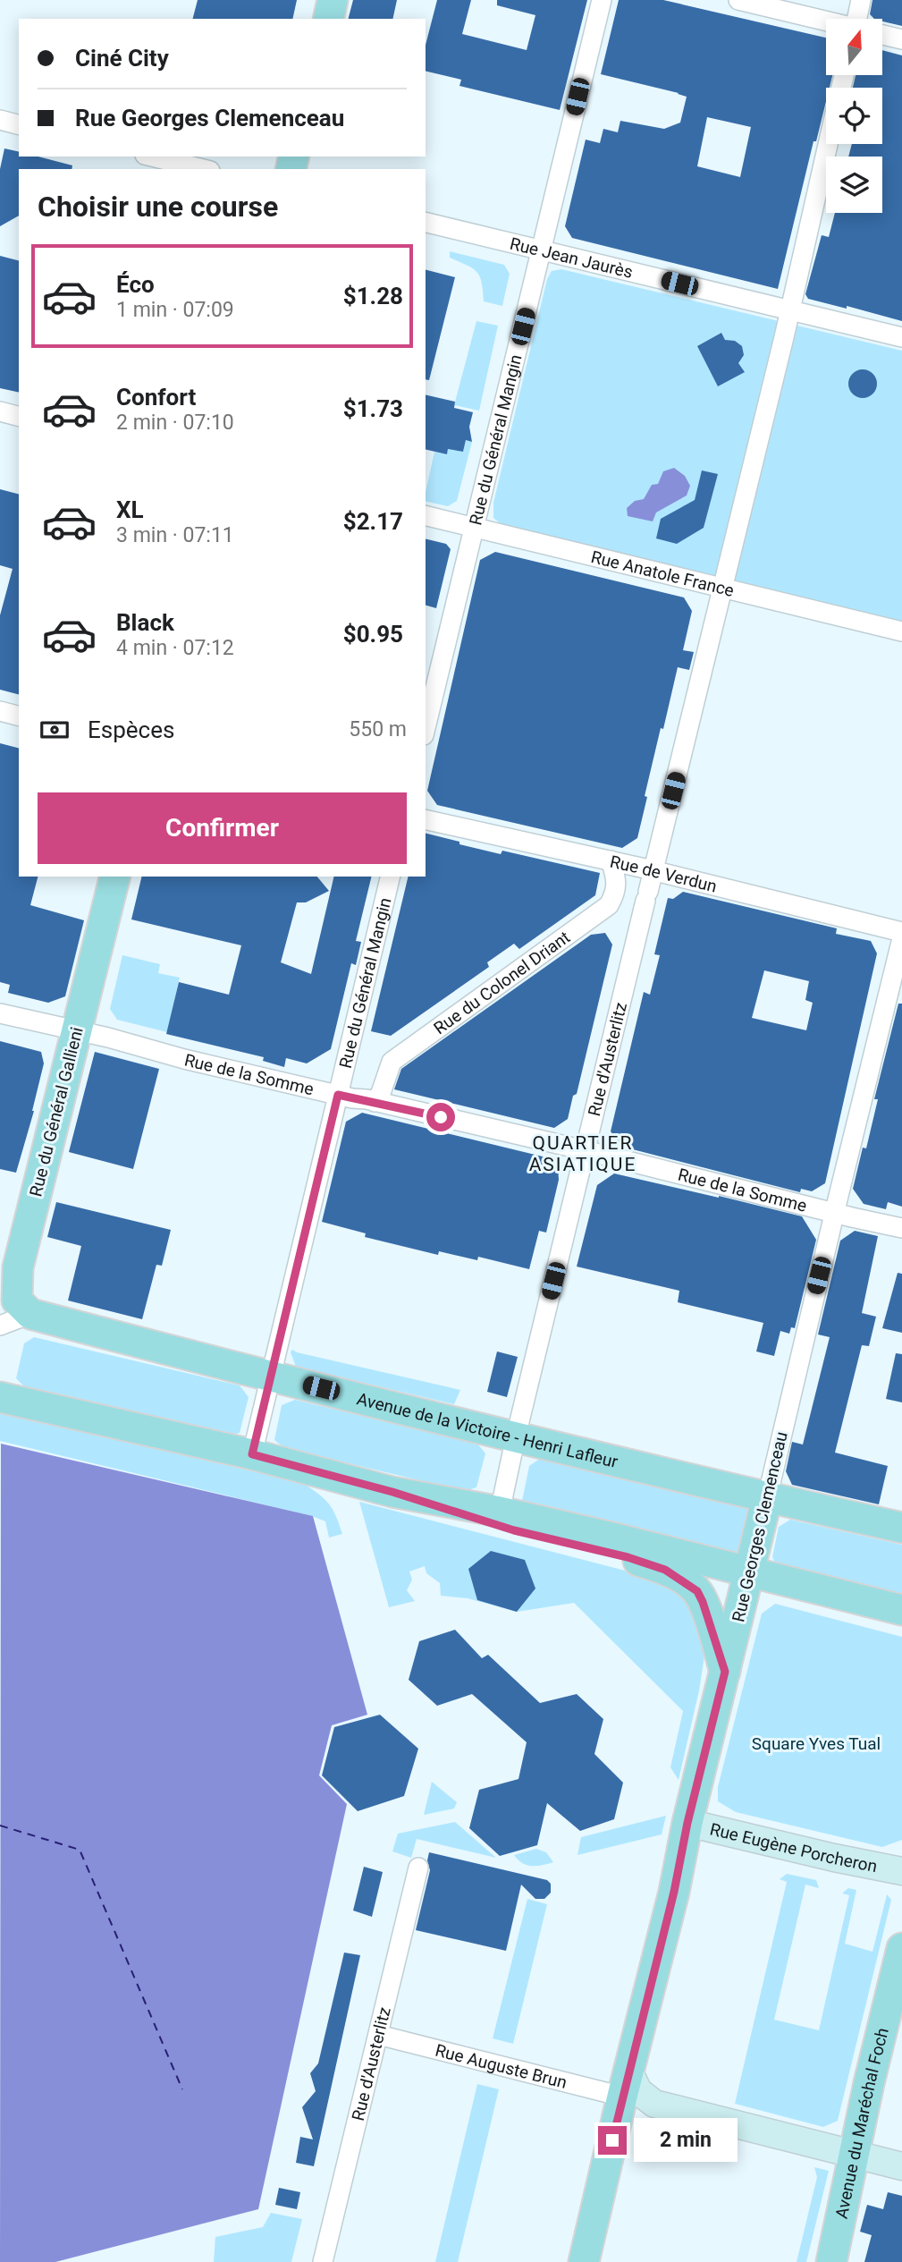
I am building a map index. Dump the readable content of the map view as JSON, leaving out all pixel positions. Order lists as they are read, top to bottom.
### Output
{
  "streets": {
    "main road": [
      "Rue du Général Gallieni",
      "Avenue de la Victoire - Henri Lafleur",
      "Rue Georges Clemenceau",
      "Avenue du Maréchal Foch"
    ],
    "street": [
      "Rue Jean Jaurès",
      "Rue du Général Mangin",
      "Rue Anatole France",
      "Rue de Verdun",
      "Rue du Colonel Driant",
      "Rue d'Austerlitz",
      "Rue de la Somme",
      "Rue Eugène Porcheron",
      "Rue Auguste Brun"
    ]
  },
  "crossings": [
    ["Rue Jean Jaurès", "Rue du Général Mangin"],
    ["Rue Jean Jaurès", "Rue d'Austerlitz"],
    ["Rue du Général Mangin", "Rue Anatole France"],
    ["Rue du Général Mangin", "Rue de la Somme"],
    ["Rue du Général Mangin", "Avenue de la Victoire - Henri Lafleur"],
    ["Rue Anatole France", "Rue d'Austerlitz"],
    ["Rue de Verdun", "Rue du Colonel Driant"],
    ["Rue de Verdun", "Rue d'Austerlitz"],
    ["Rue du Colonel Driant", "Rue de la Somme"],
    ["Rue d'Austerlitz", "Rue de la Somme"],
    ["Rue d'Austerlitz", "Avenue de la Victoire - Henri Lafleur"],
    ["Rue d'Austerlitz", "Rue Auguste Brun"],
    ["Rue de la Somme", "Rue du Général Gallieni"],
    ["Rue de la Somme", "Rue Georges Clemenceau"],
    ["Rue du Général Gallieni", "Avenue de la Victoire - Henri Lafleur"],
    ["Avenue de la Victoire - Henri Lafleur", "Rue Georges Clemenceau"],
    ["Rue Georges Clemenceau", "Rue Eugène Porcheron"],
    ["Rue Georges Clemenceau", "Rue Auguste Brun"]
  ],
  "districts": ["QUARTIER ASIATIQUE"],
  "parks": ["Square Yves Tual"],
  "north": "top",
  "page": {
    "banner": ["Ciné City", "Rue Georges Clemenceau"],
    "heading": "Choisir une course",
    "list": [
      {
        "name": "Éco",
        "note": "1 min · 07:09",
        "value": "$1.28"
      },
      {
        "name": "Confort",
        "note": "2 min · 07:10",
        "value": "$1.73"
      },
      {
        "name": "XL",
        "note": "3 min · 07:11",
        "value": "$2.17"
      },
      {
        "name": "Black",
        "note": "4 min · 07:12",
        "value": "$0.95"
      }
    ],
    "pay": ["Espèces", "550 m"],
    "buttons": "Confirmer",
    "bubble": "2 min"
  }
}
